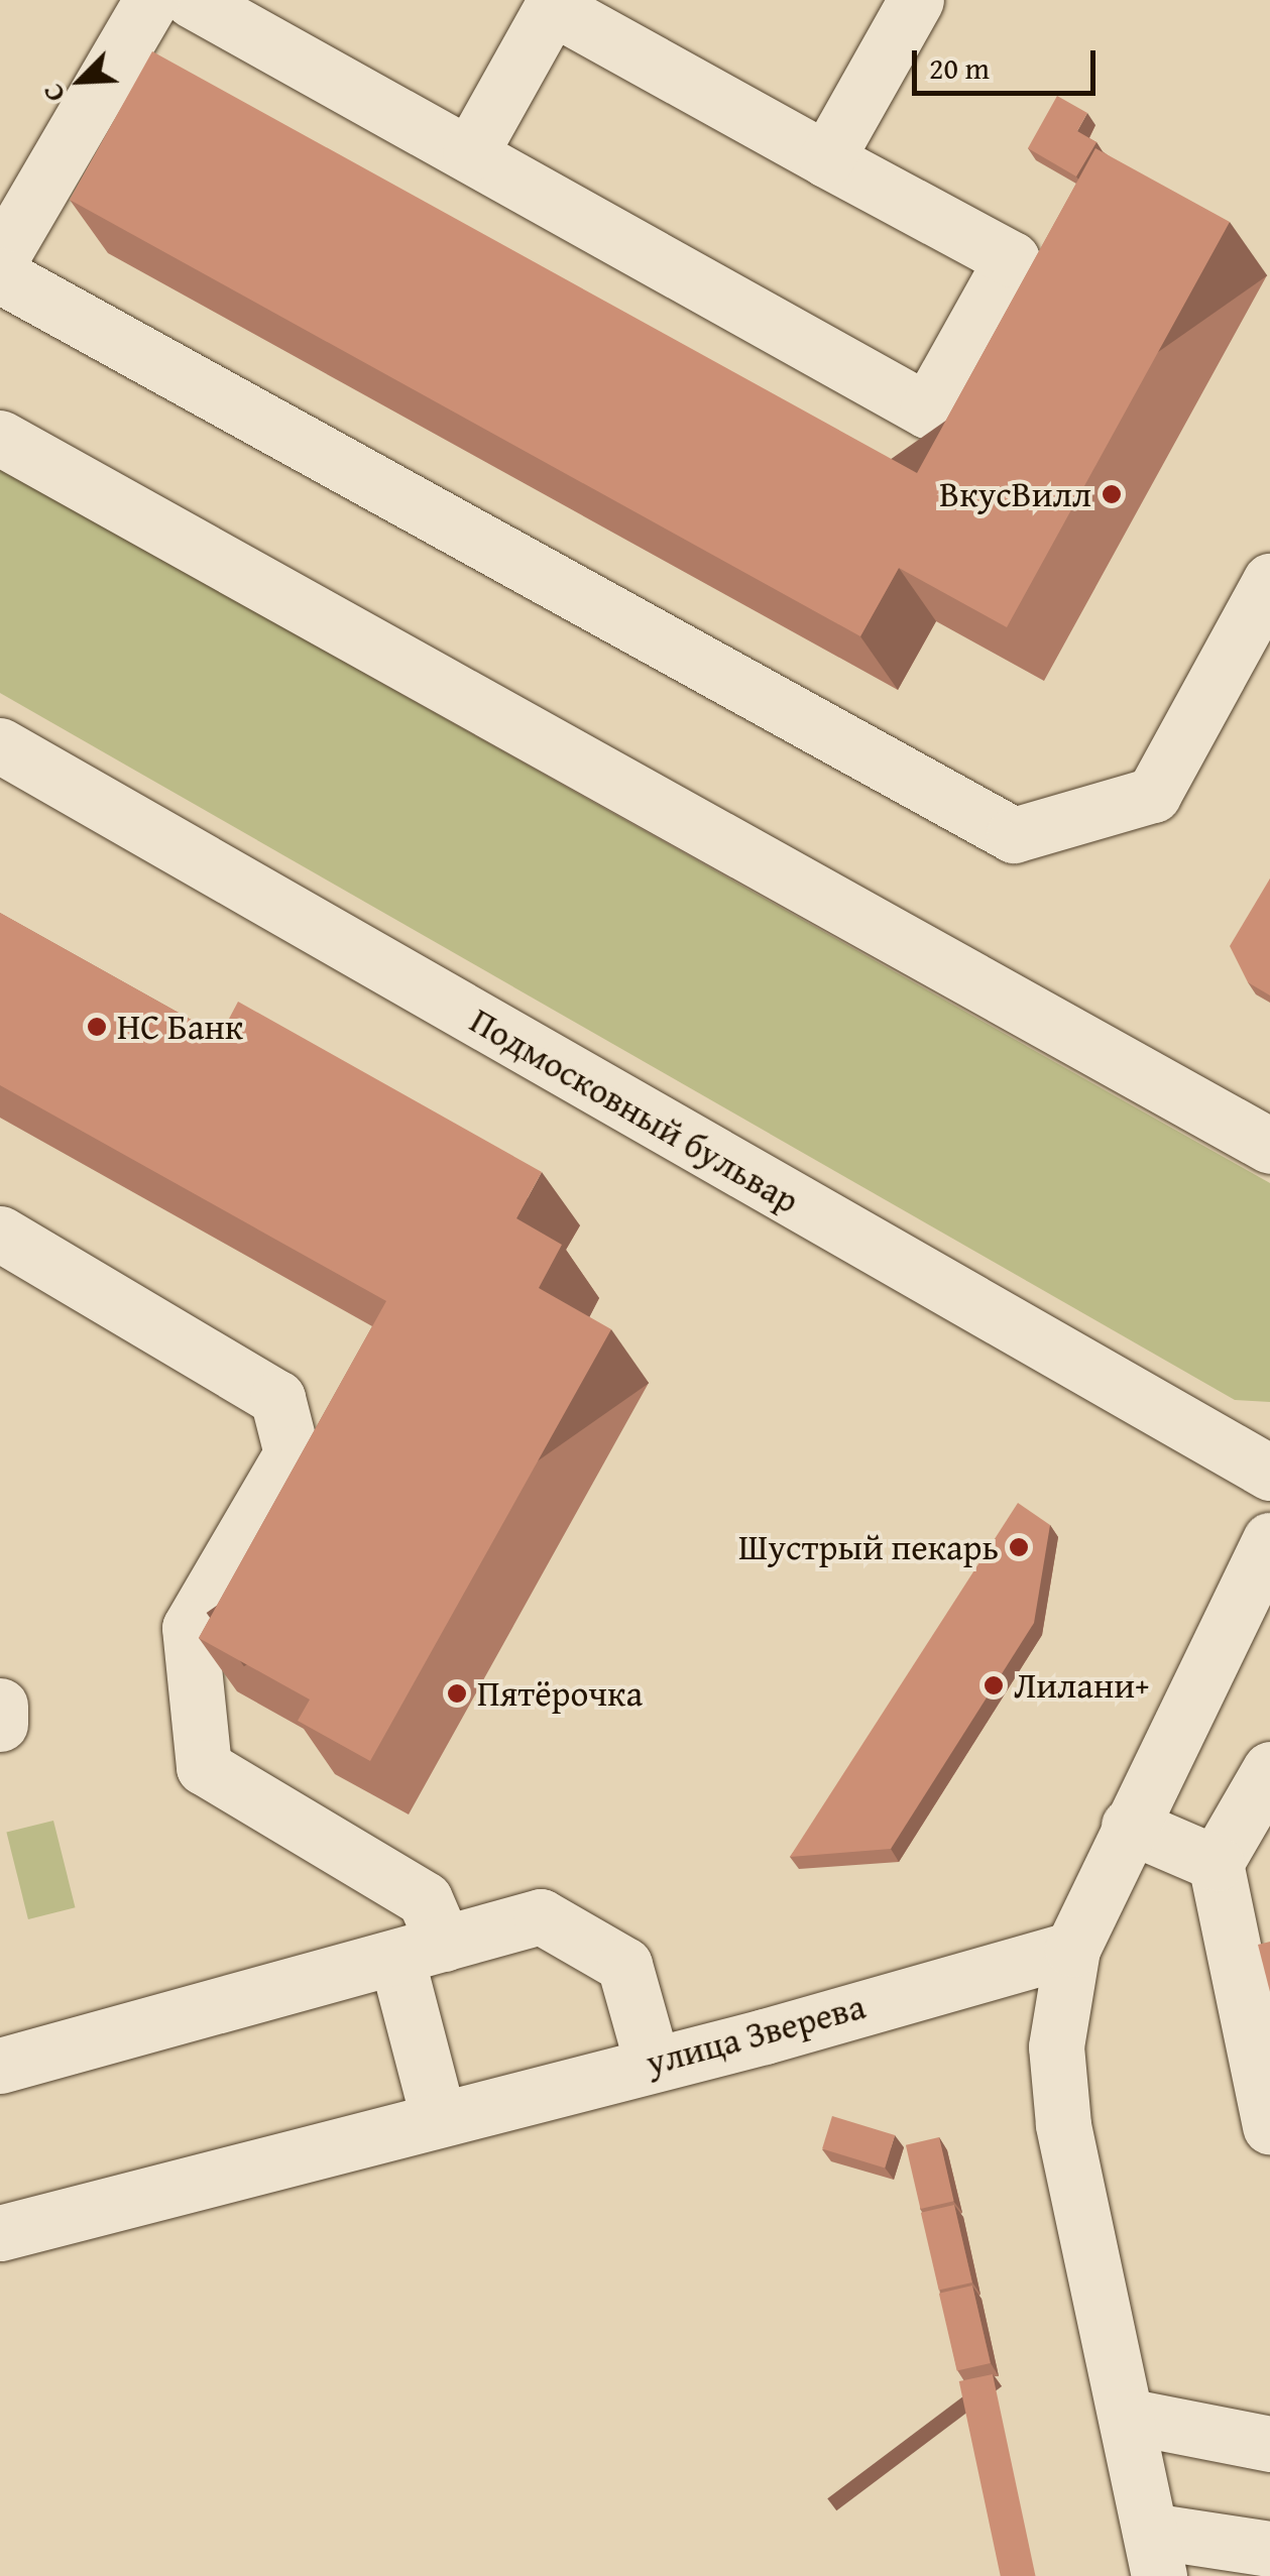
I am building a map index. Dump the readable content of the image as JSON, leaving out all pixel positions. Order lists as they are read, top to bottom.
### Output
{
  "streets": {
    "street": ["Подмосковный бульвар", "улица Зверева"]
  },
  "places": [
    "ВкусВилл",
    "НС Банк",
    "Шустрый пекарь",
    "Лилани+",
    "Пятёрочка"
  ],
  "scale_bar": "20 m",
  "north": "bottom left"
}
